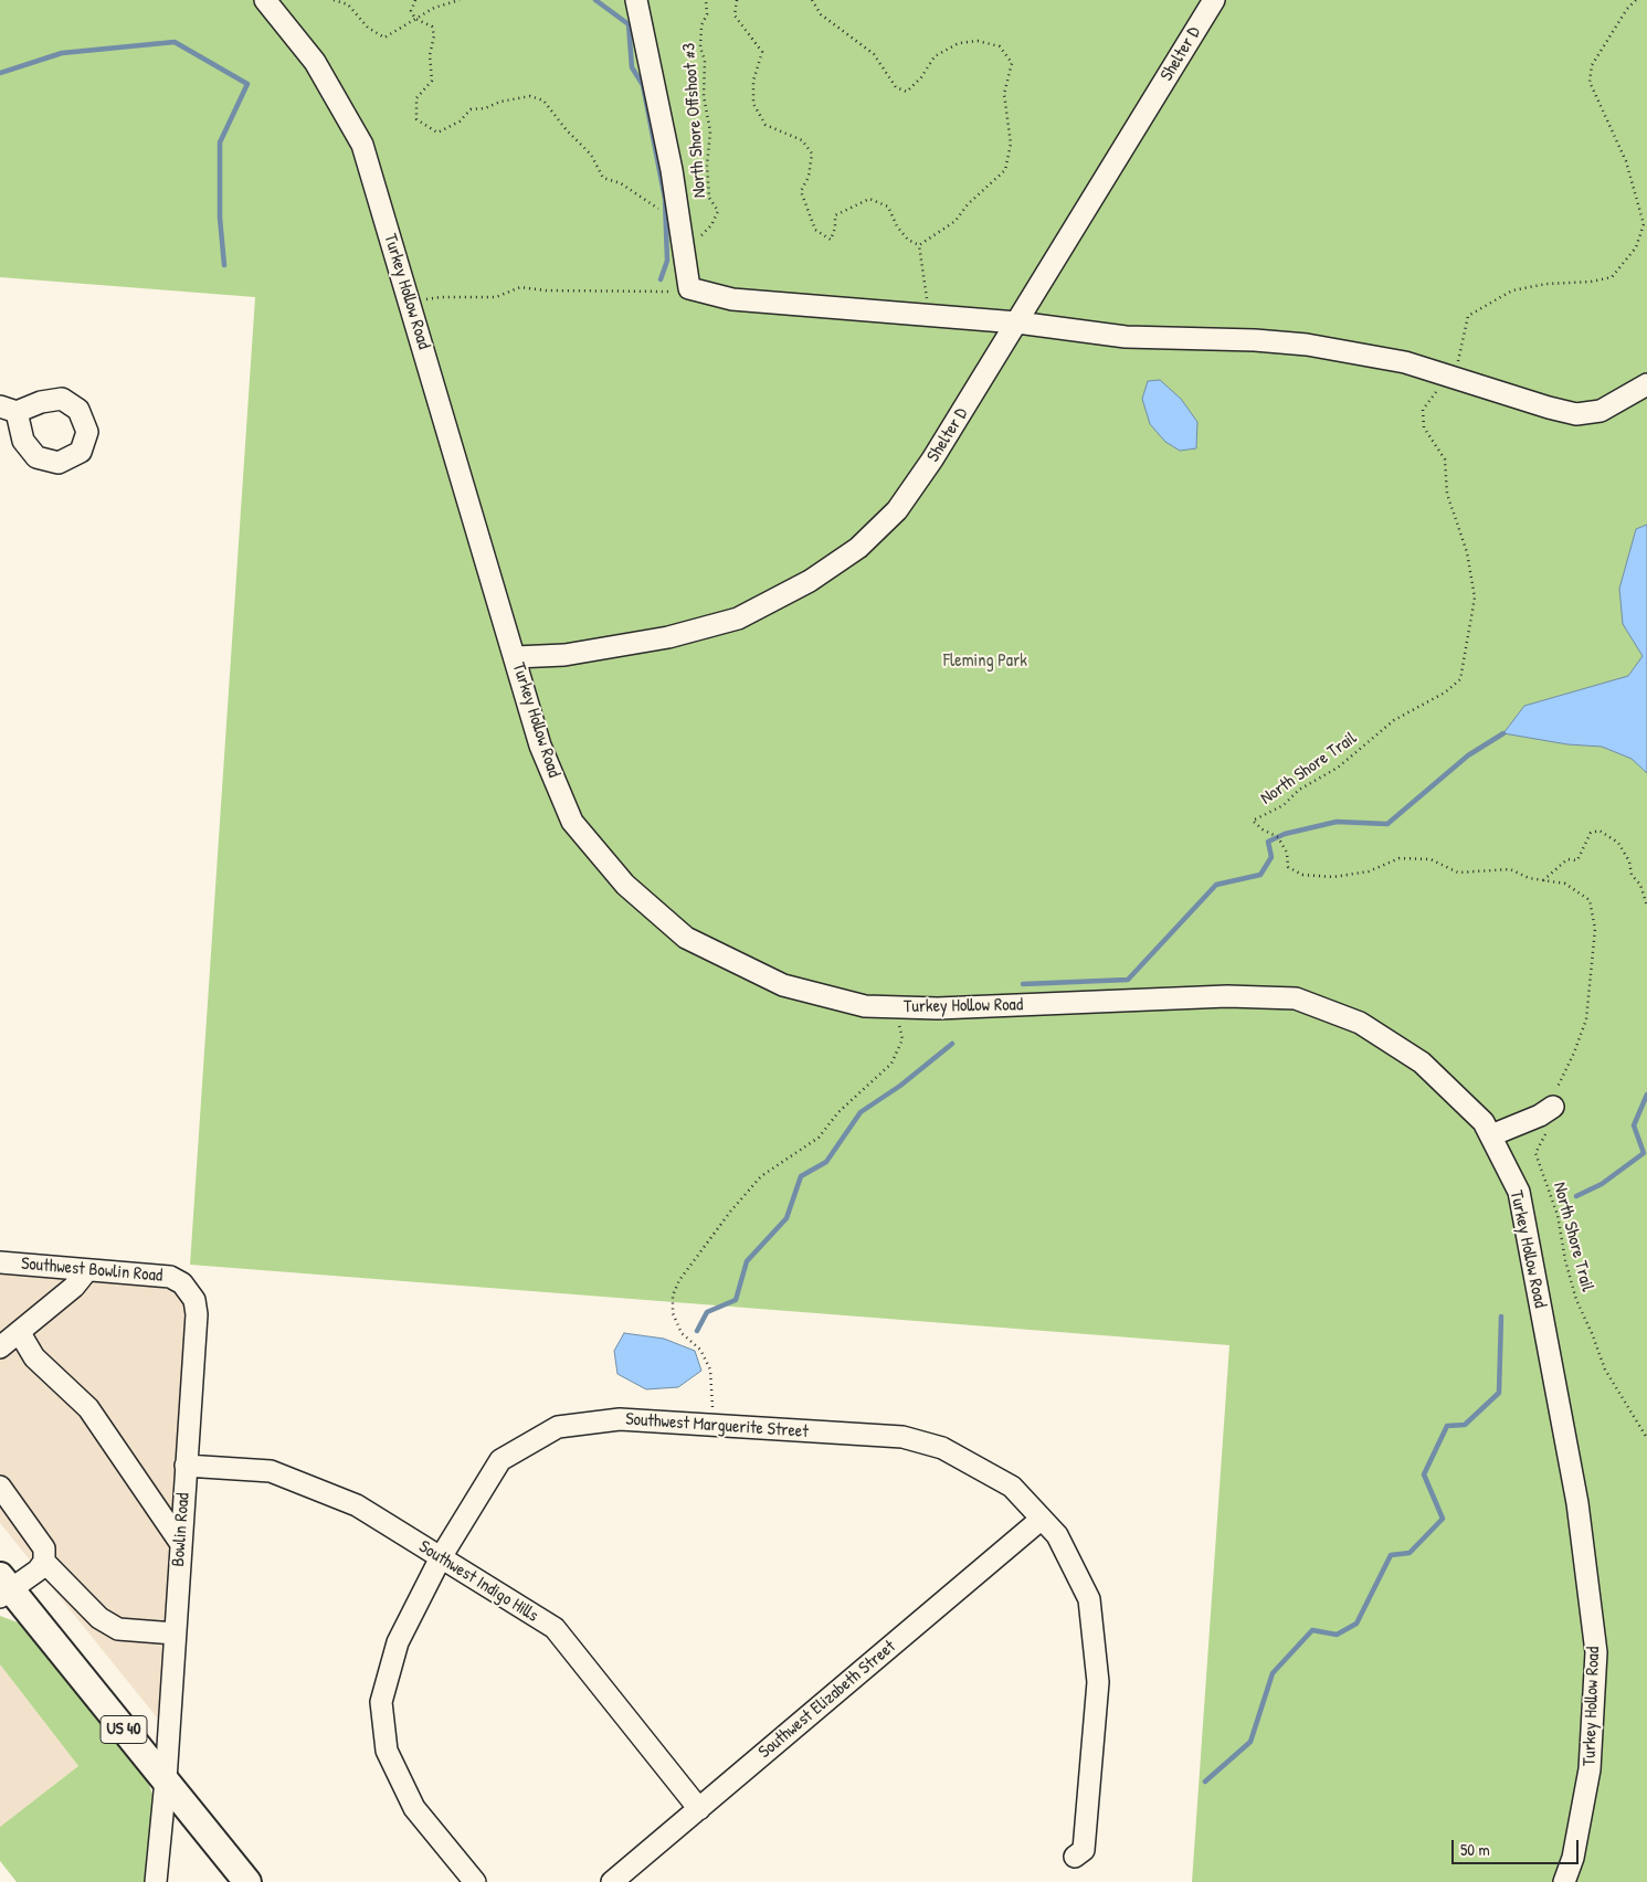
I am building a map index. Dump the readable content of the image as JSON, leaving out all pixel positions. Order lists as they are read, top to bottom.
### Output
{
  "streets": {
    "main road": ["US 40"],
    "street": [
      "Shelter D",
      "Turkey Hollow Road",
      "Southwest Bowlin Road",
      "Southwest Marguerite Street",
      "Bowlin Road",
      "Southwest Indigo Hills",
      "Southwest Elizabeth Street"
    ],
    "path": ["North Shore Offshoot #3", "North Shore Trail"]
  },
  "crossings": [
    ["Shelter D", "Turkey Hollow Road"],
    ["Southwest Bowlin Road", "Bowlin Road"],
    ["Southwest Marguerite Street", "Southwest Indigo Hills"],
    ["Southwest Marguerite Street", "Southwest Elizabeth Street"],
    ["Bowlin Road", "Southwest Indigo Hills"],
    ["Bowlin Road", "US 40"],
    ["Southwest Indigo Hills", "Southwest Elizabeth Street"]
  ],
  "parks": ["Fleming Park"],
  "scale_bar": "50 m"
}
